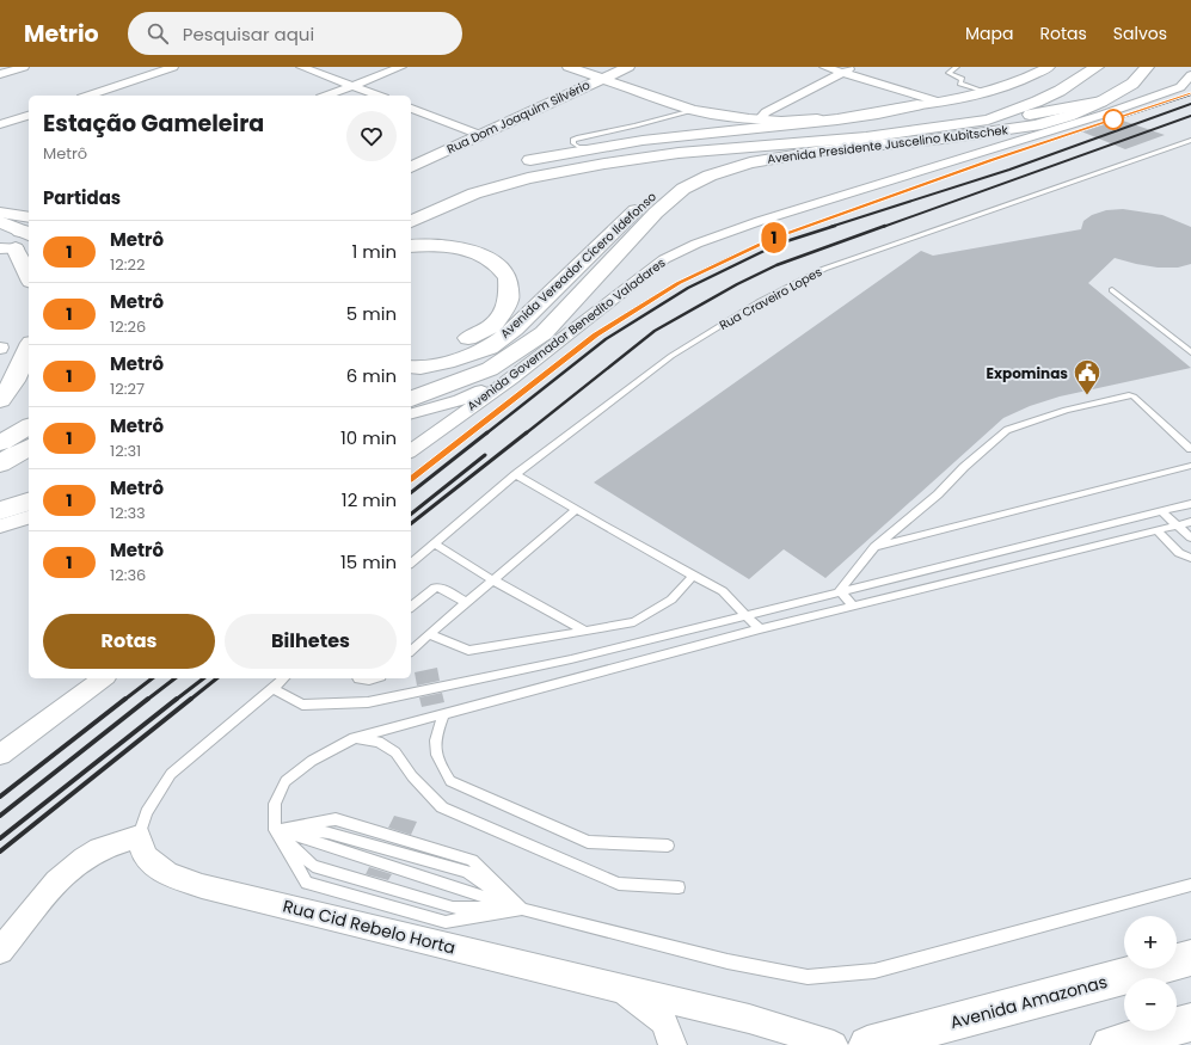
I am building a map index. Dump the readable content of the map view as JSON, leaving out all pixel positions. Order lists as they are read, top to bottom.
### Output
{
  "streets": {
    "main road": ["Avenida Presidente Juscelino Kubitschek", "Avenida Vereador Cícero Ildefonso", "Avenida Amazonas"],
    "street": ["Rua Dom Joaquim Silvério", "Avenida Governador Benedito Valadares", "Rua Cid Rebelo Horta"],
    "lane": ["Rua Craveiro Lopes"]
  },
  "crossings": [
    ["Avenida Presidente Juscelino Kubitschek", "Avenida Vereador Cícero Ildefonso"]
  ],
  "places": {
    "public building": ["Expominas"]
  },
  "lines": ["metro line 1"],
  "page": {
    "header": "Metrio",
    "search": "Pesquisar aqui",
    "nav": ["Mapa", "Rotas", "Salvos"],
    "on_map": "1",
    "heading": [
      ["Estação Gameleira", "Metrô"],
      "Partidas"
    ],
    "list": [
      {
        "mark": "1",
        "name": "Metrô",
        "note": "12:22",
        "value": "1 min"
      },
      {
        "mark": "1",
        "name": "Metrô",
        "note": "12:26",
        "value": "5 min"
      },
      {
        "mark": "1",
        "name": "Metrô",
        "note": "12:27",
        "value": "6 min"
      },
      {
        "mark": "1",
        "name": "Metrô",
        "note": "12:31",
        "value": "10 min"
      },
      {
        "mark": "1",
        "name": "Metrô",
        "note": "12:33",
        "value": "12 min"
      },
      {
        "mark": "1",
        "name": "Metrô",
        "note": "12:36",
        "value": "15 min"
      }
    ],
    "buttons": ["Rotas", "Bilhetes"],
    "map_buttons": ["+", "−"]
  }
}
